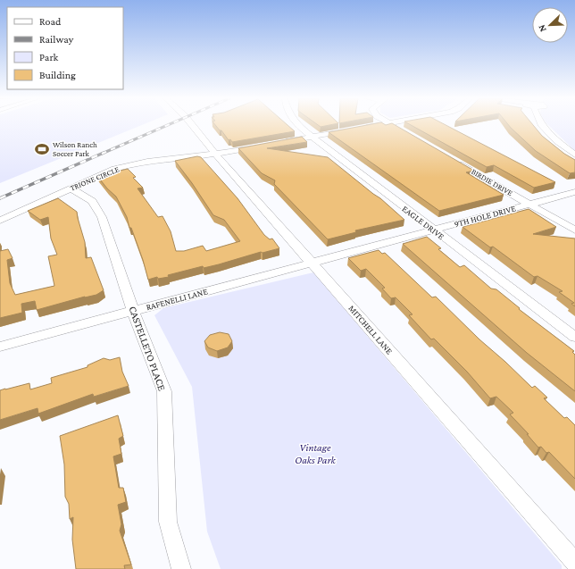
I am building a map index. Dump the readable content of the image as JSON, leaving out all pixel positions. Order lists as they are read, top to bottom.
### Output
{
  "streets": {
    "street": [
      "TRIONE CIRCLE",
      "BIRDIE DRIVE",
      "9TH HOLE DRIVE",
      "EAGLE DRIVE",
      "RAFENELLI LANE",
      "MITCHELL LANE",
      "CASTELLETO PLACE"
    ]
  },
  "crossings": [
    ["TRIONE CIRCLE", "MITCHELL LANE"],
    ["TRIONE CIRCLE", "CASTELLETO PLACE"],
    ["BIRDIE DRIVE", "9TH HOLE DRIVE"],
    ["9TH HOLE DRIVE", "EAGLE DRIVE"],
    ["9TH HOLE DRIVE", "RAFENELLI LANE"],
    ["9TH HOLE DRIVE", "MITCHELL LANE"],
    ["RAFENELLI LANE", "MITCHELL LANE"],
    ["RAFENELLI LANE", "CASTELLETO PLACE"]
  ],
  "parks": ["Vintage Oaks Park"],
  "places": {
    "sports": ["Wilson Ranch Soccer Park"]
  },
  "legend": [
    "Road",
    "Railway",
    "Park",
    "Building"
  ],
  "north": "bottom left"
}
